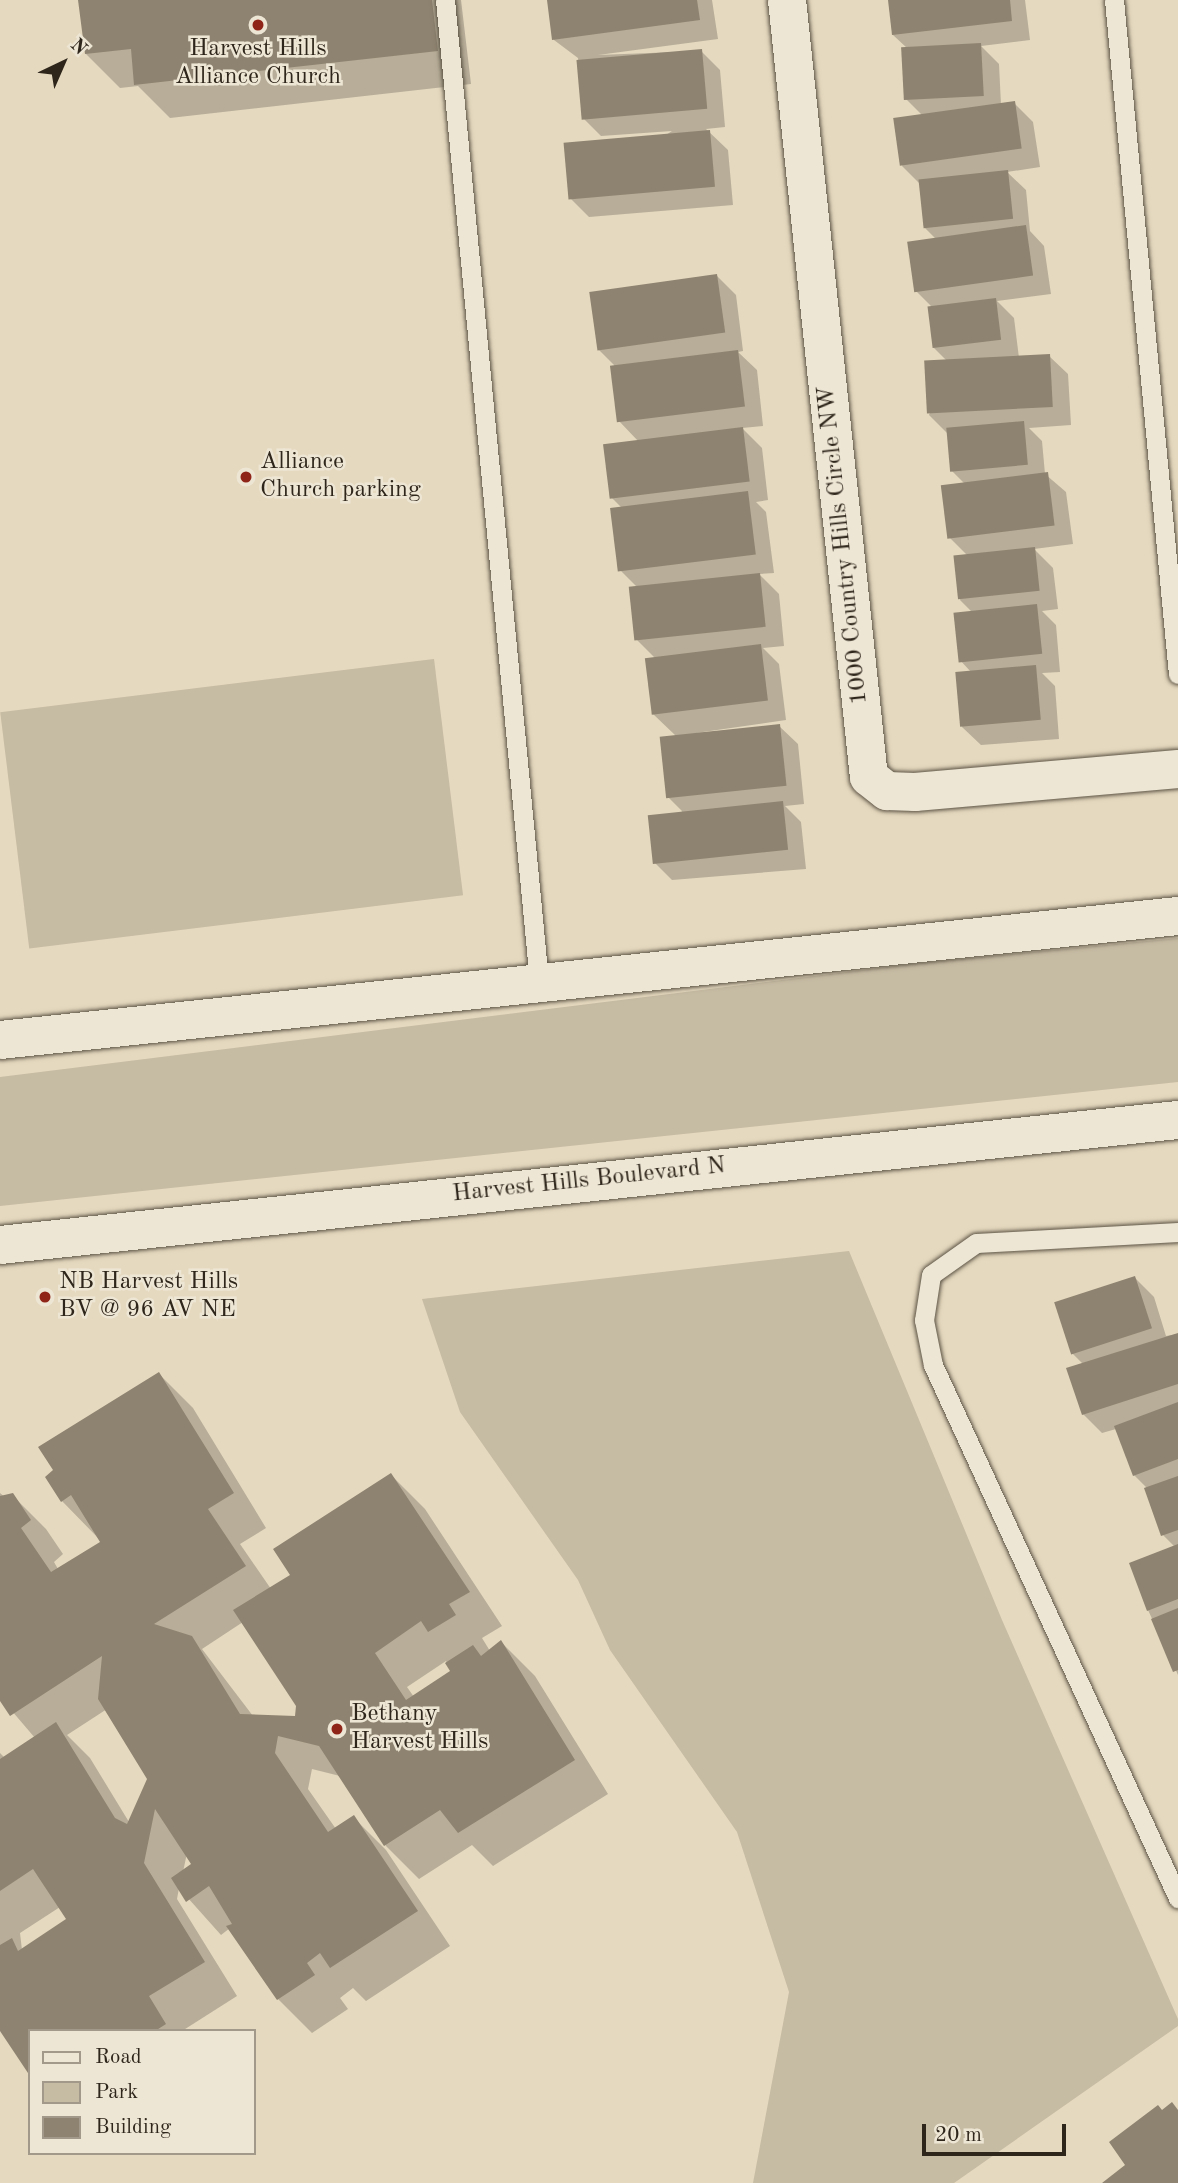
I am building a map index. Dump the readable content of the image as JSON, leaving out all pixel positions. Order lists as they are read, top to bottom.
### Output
{
  "streets": {
    "main road": ["1000 Country Hills Circle NW", "Harvest Hills Boulevard N"]
  },
  "places": [
    "Harvest Hills Alliance Church",
    "Alliance Church parking",
    "NB Harvest Hills BV @ 96 AV NE",
    "Bethany Harvest Hills"
  ],
  "legend": ["Road", "Park", "Building"],
  "scale_bar": "20 m",
  "north": "top right"
}
